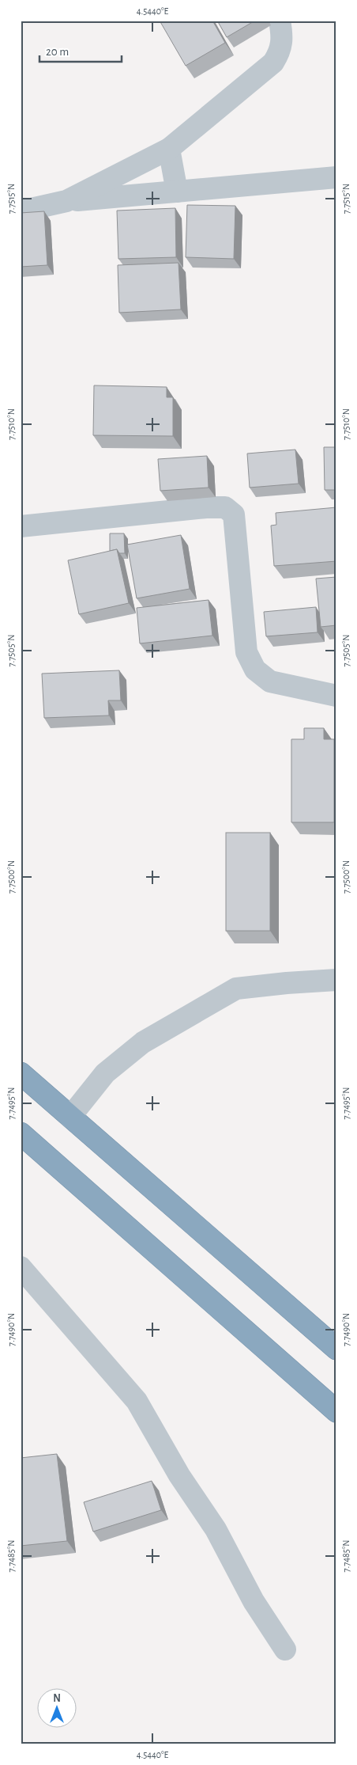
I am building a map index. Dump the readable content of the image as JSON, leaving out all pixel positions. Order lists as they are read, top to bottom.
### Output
{
  "scale_bar": "20 m",
  "north": "top",
  "coordinates": [
    "4.5440°E",
    "7.7515°N",
    "7.7510°N",
    "7.7505°N",
    "7.7500°N",
    "7.7495°N",
    "7.7490°N",
    "7.7485°N"
  ]
}
